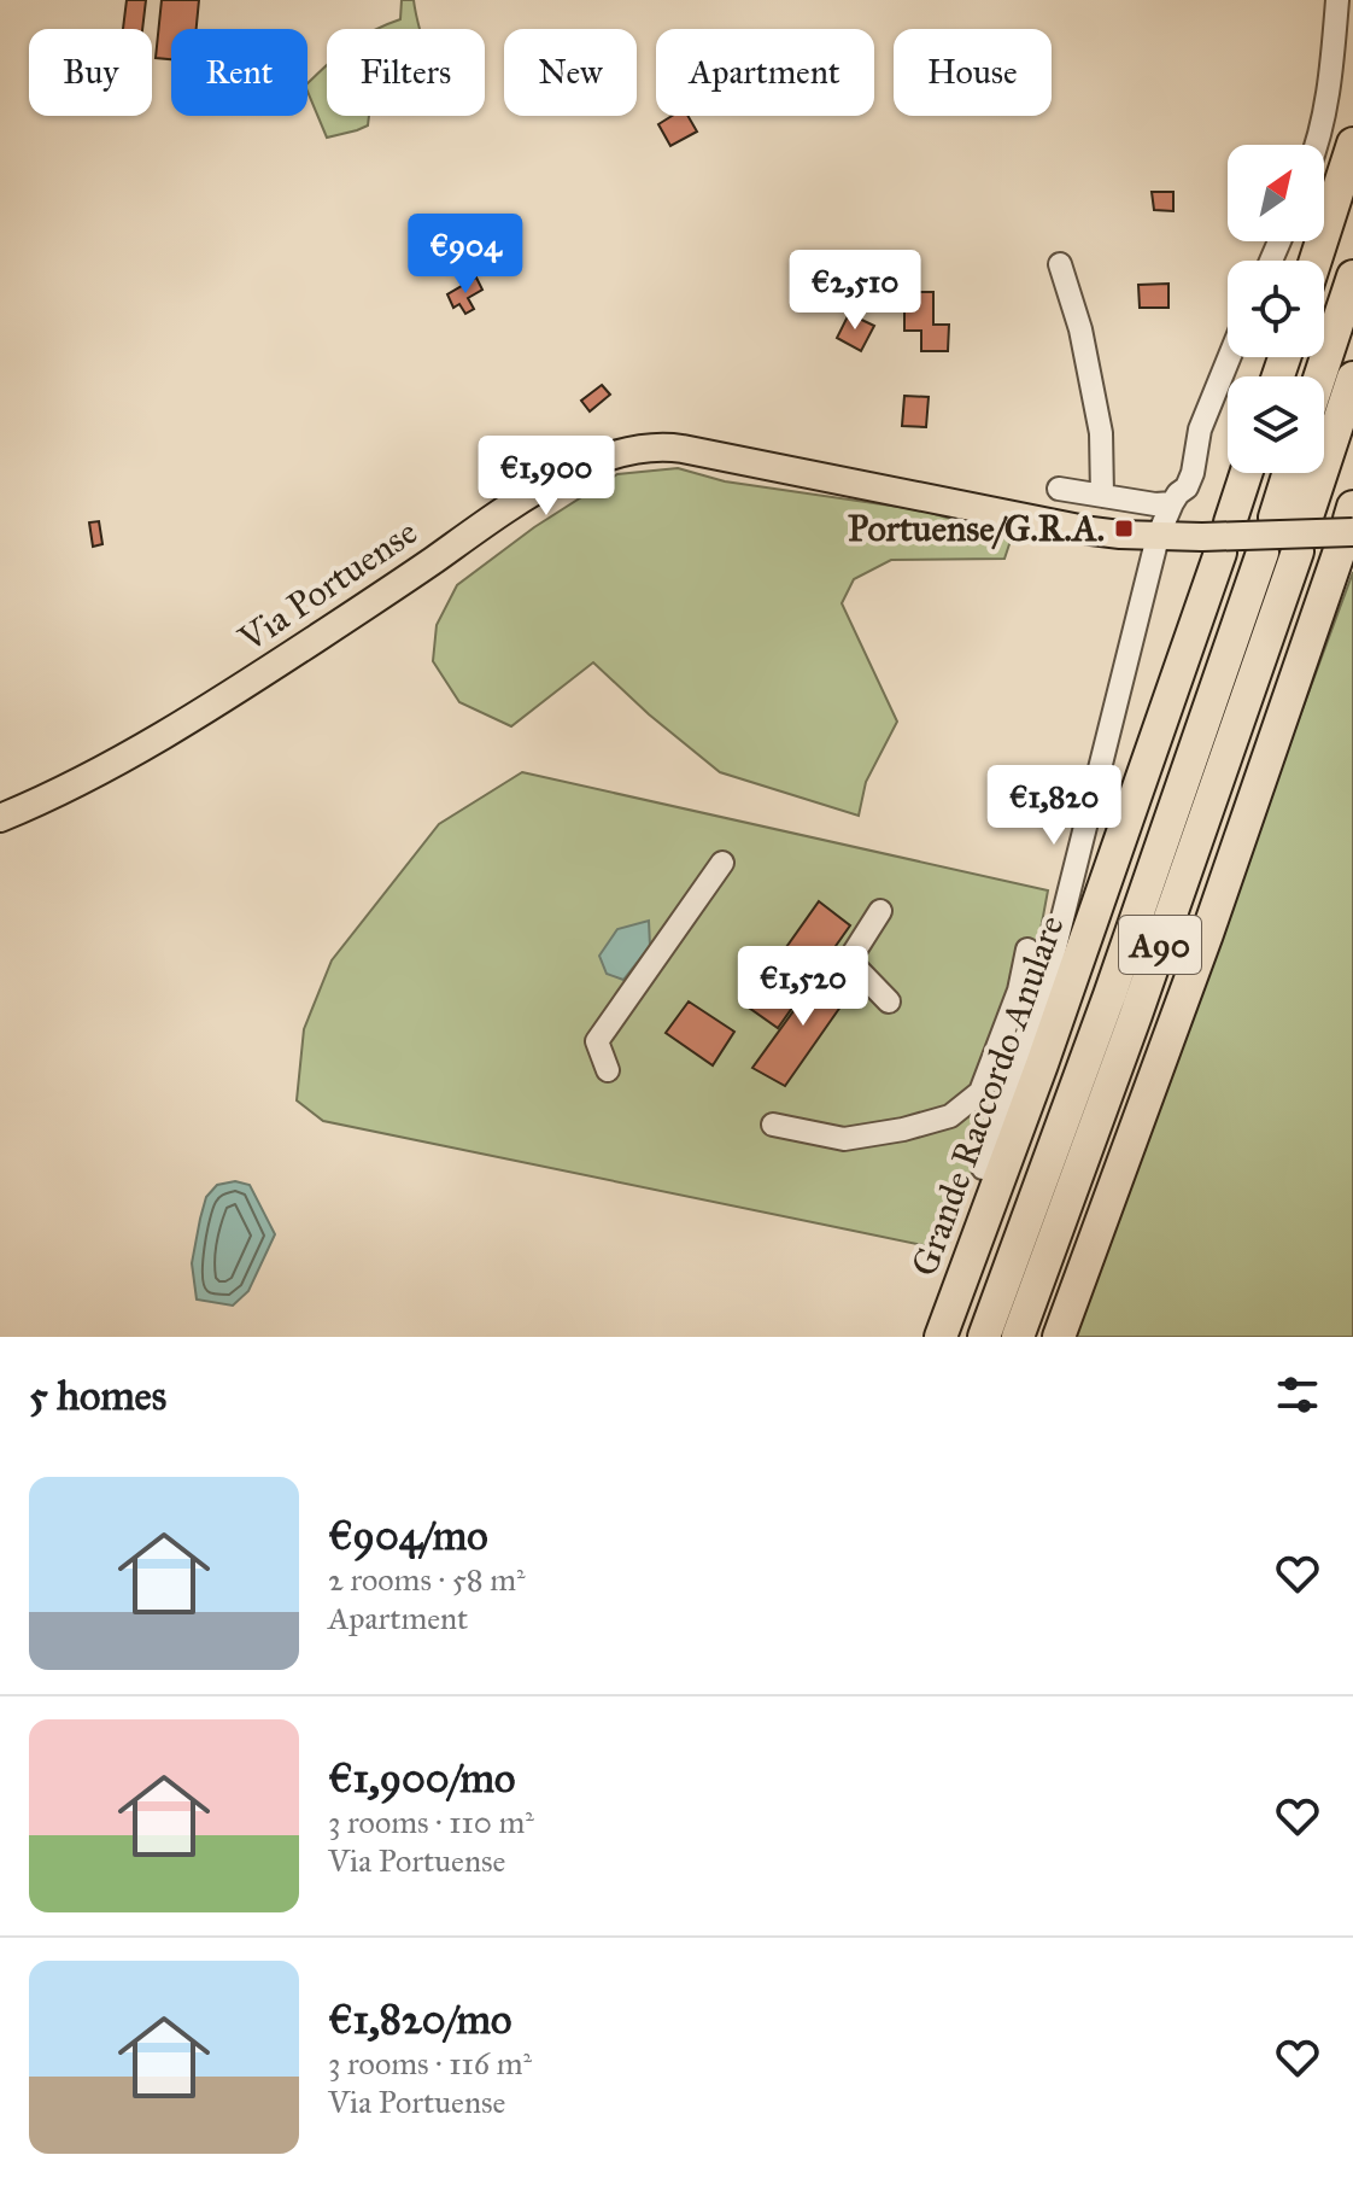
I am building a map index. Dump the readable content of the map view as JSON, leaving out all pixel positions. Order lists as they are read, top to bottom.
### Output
{
  "streets": {
    "highway": ["A90", "Grande Raccordo Anulare"],
    "main road": ["Via Portuense"]
  },
  "crossings": [
    ["Via Portuense", "Grande Raccordo Anulare"]
  ],
  "places": {
    "transit": ["Portuense/G.R.A."]
  },
  "north": "top right",
  "page": {
    "chip": [
      "Buy",
      "Rent",
      "Filters",
      "New",
      "Apartment",
      "House"
    ],
    "price": [
      "€904",
      "€2,510",
      "€1,900",
      "€1,820",
      "€1,520"
    ],
    "heading": "5 homes",
    "list": [
      {
        "name": "€904/mo",
        "note": "2 rooms · 58 m² · Apartment"
      },
      {
        "name": "€1,900/mo",
        "note": "3 rooms · 110 m² · Via Portuense"
      },
      {
        "name": "€1,820/mo",
        "note": "3 rooms · 116 m² · Via Portuense"
      }
    ]
  }
}
